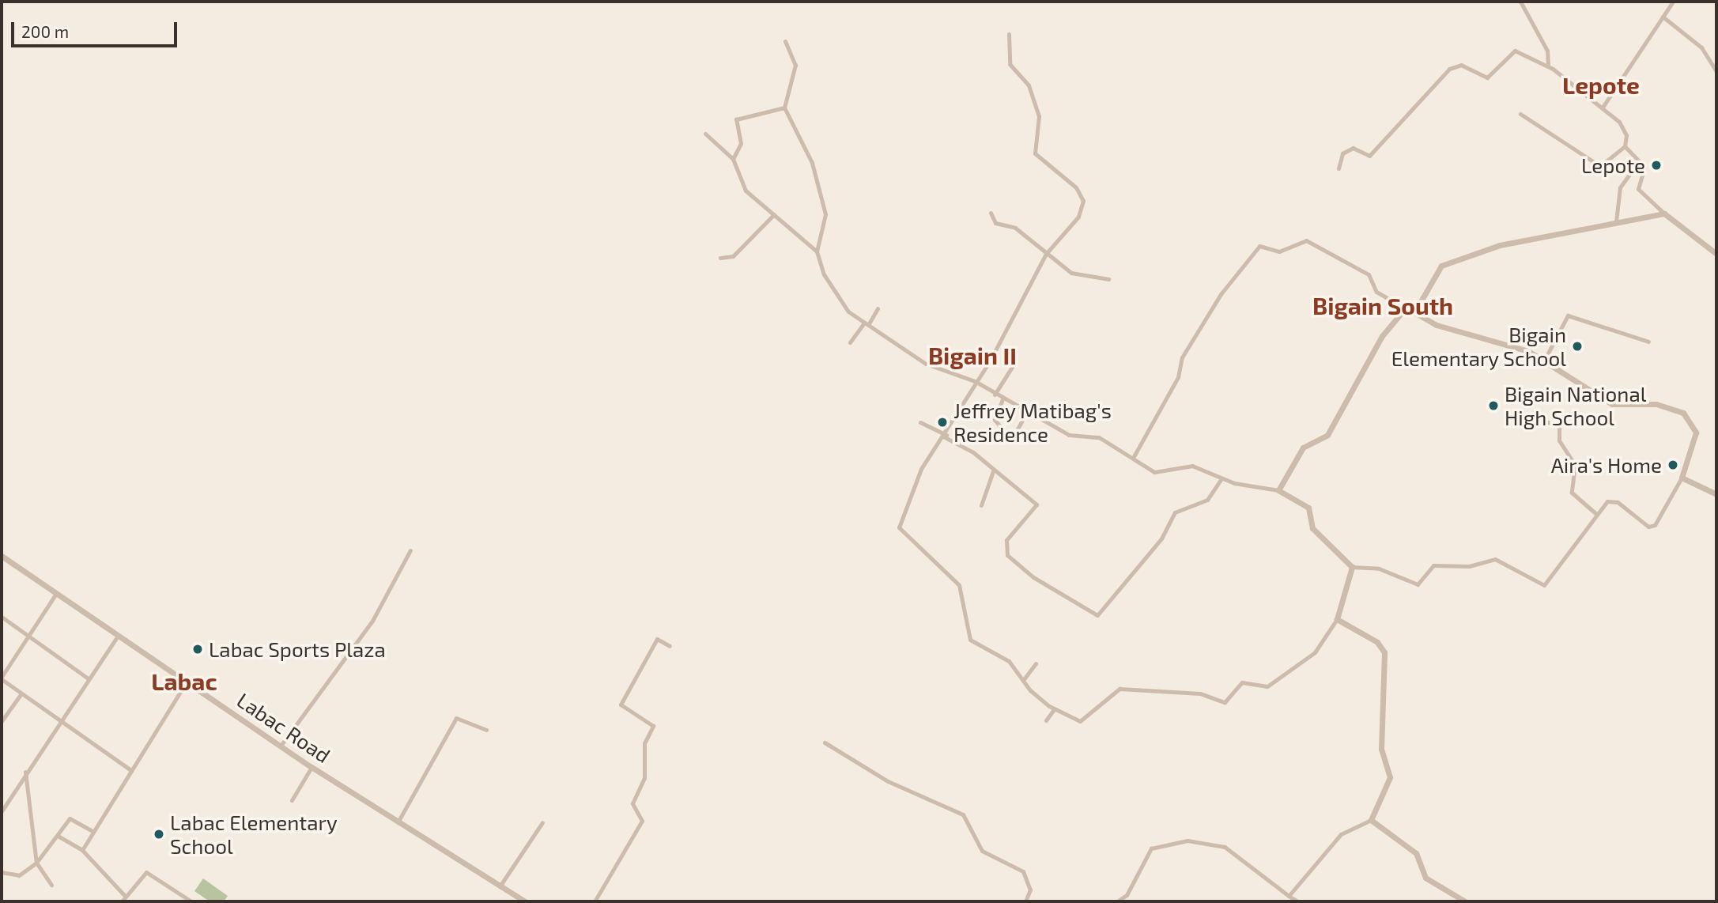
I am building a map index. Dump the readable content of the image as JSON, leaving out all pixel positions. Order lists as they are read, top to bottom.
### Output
{
  "streets": {
    "street": ["Labac Road"]
  },
  "districts": [
    "Lepote",
    "Bigain South",
    "Bigain II",
    "Labac"
  ],
  "places": [
    "Lepote",
    "Bigain Elementary School",
    "Bigain National High School",
    "Jeffrey Matibag's Residence",
    "Aira's Home",
    "Labac Sports Plaza",
    "Labac Elementary School"
  ],
  "scale_bar": "200 m"
}
